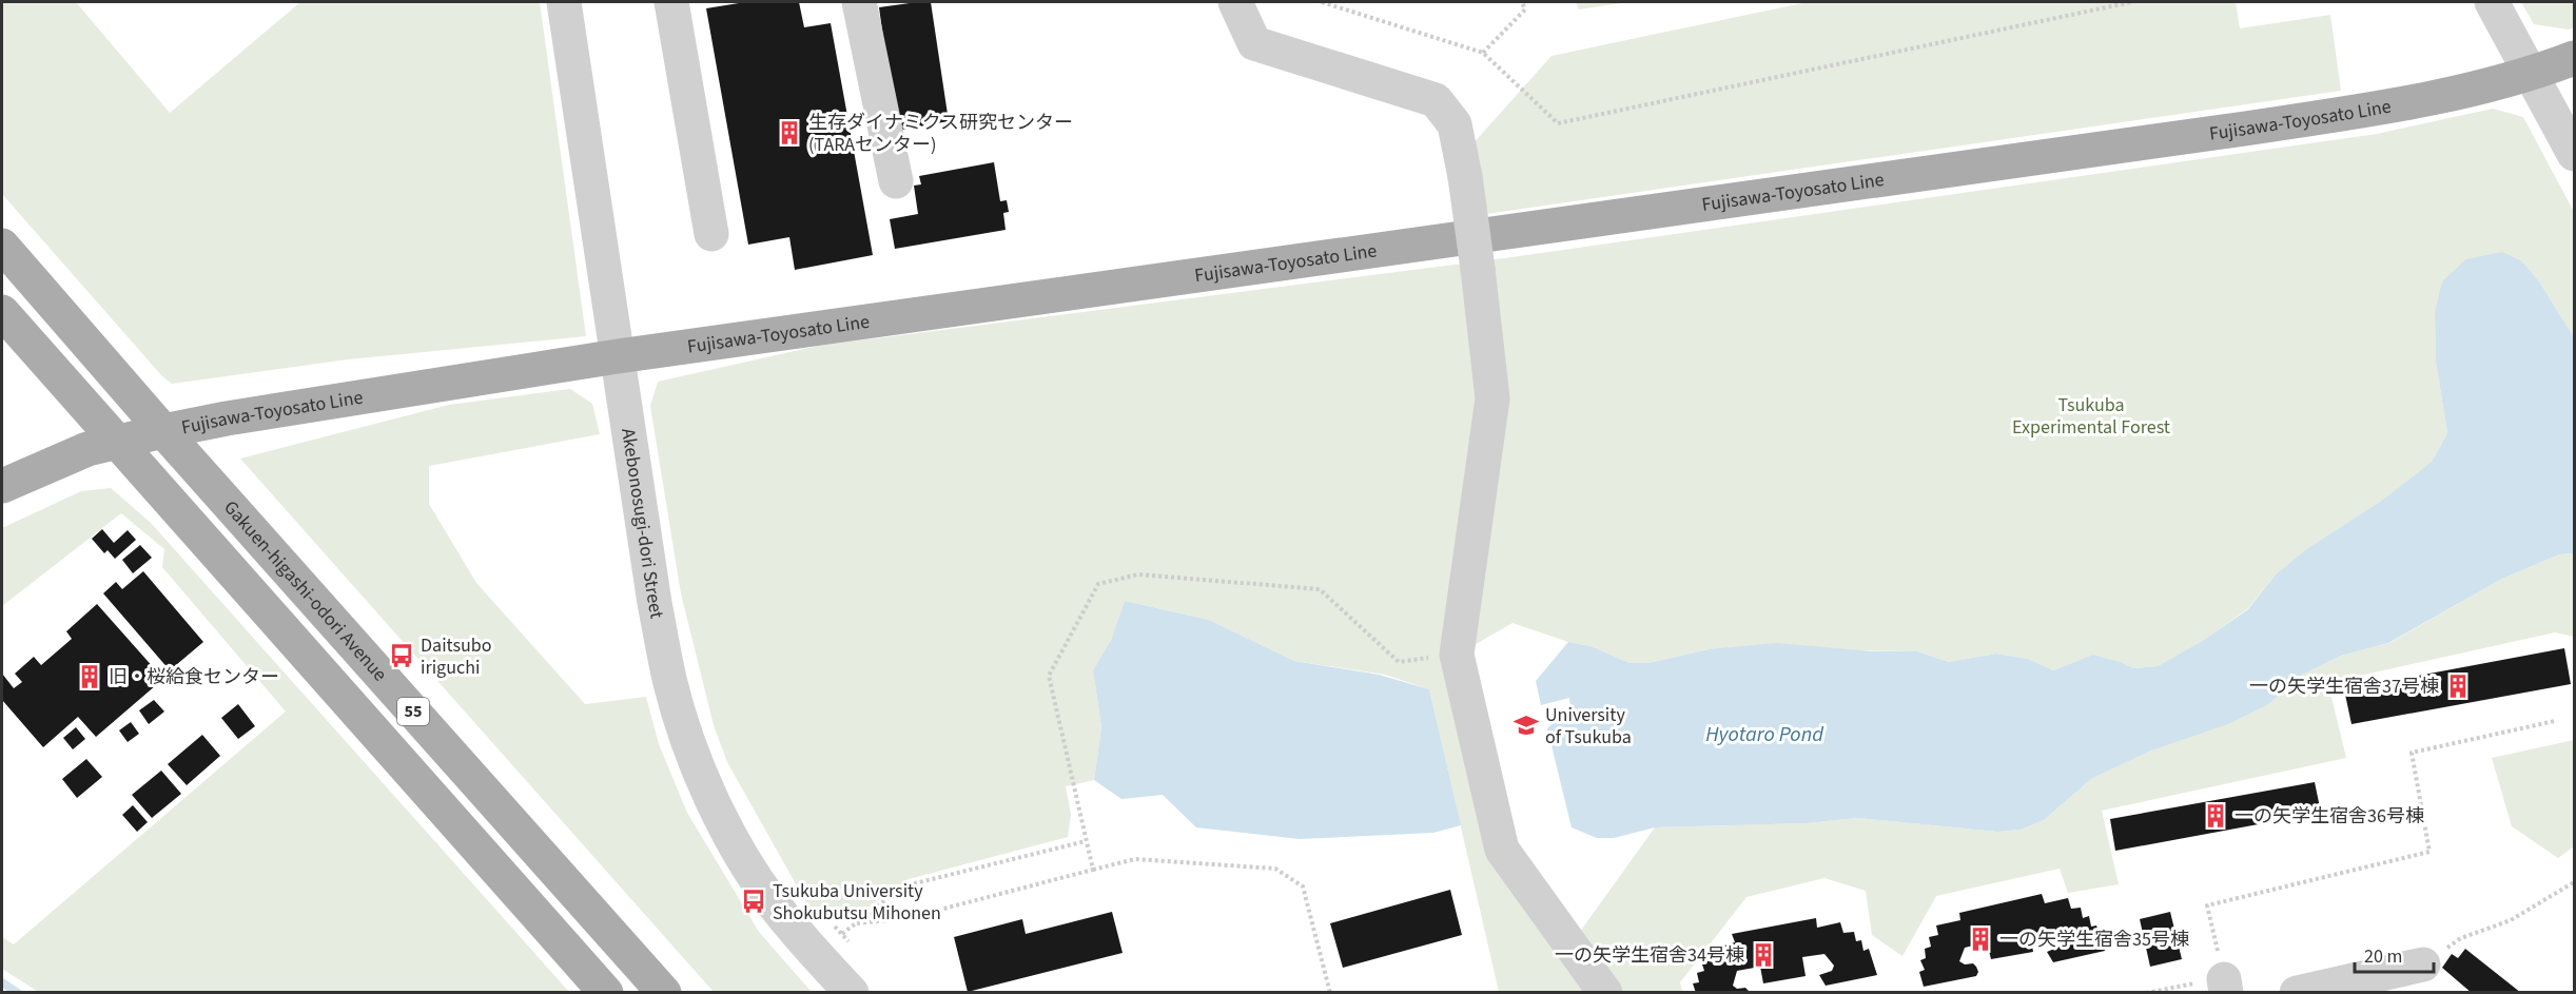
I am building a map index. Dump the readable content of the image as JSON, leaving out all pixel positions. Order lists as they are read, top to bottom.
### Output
{
  "streets": {
    "main road": ["Fujisawa-Toyosato Line", "Gakuen-higashi-odori Avenue", "55"],
    "street": ["Akebonosugi-dori Street"]
  },
  "crossings": [
    ["Fujisawa-Toyosato Line", "Akebonosugi-dori Street"],
    ["Fujisawa-Toyosato Line", "Gakuen-higashi-odori Avenue"],
    ["Fujisawa-Toyosato Line", "55"]
  ],
  "water": ["Hyotaro Pond"],
  "parks": ["Tsukuba Experimental Forest"],
  "places": {
    "building": [
      "生存ダイナミクス研究センター (TARAセンター)",
      "旧・桜給食センター",
      "一の矢学生宿舎37号棟",
      "一の矢学生宿舎36号棟",
      "一の矢学生宿舎35号棟",
      "一の矢学生宿舎34号棟"
    ],
    "bus stop": ["Daitsubo iriguchi", "Tsukuba University Shokubutsu Mihonen"],
    "school or university": ["University of Tsukuba"]
  },
  "scale_bar": "20 m"
}
